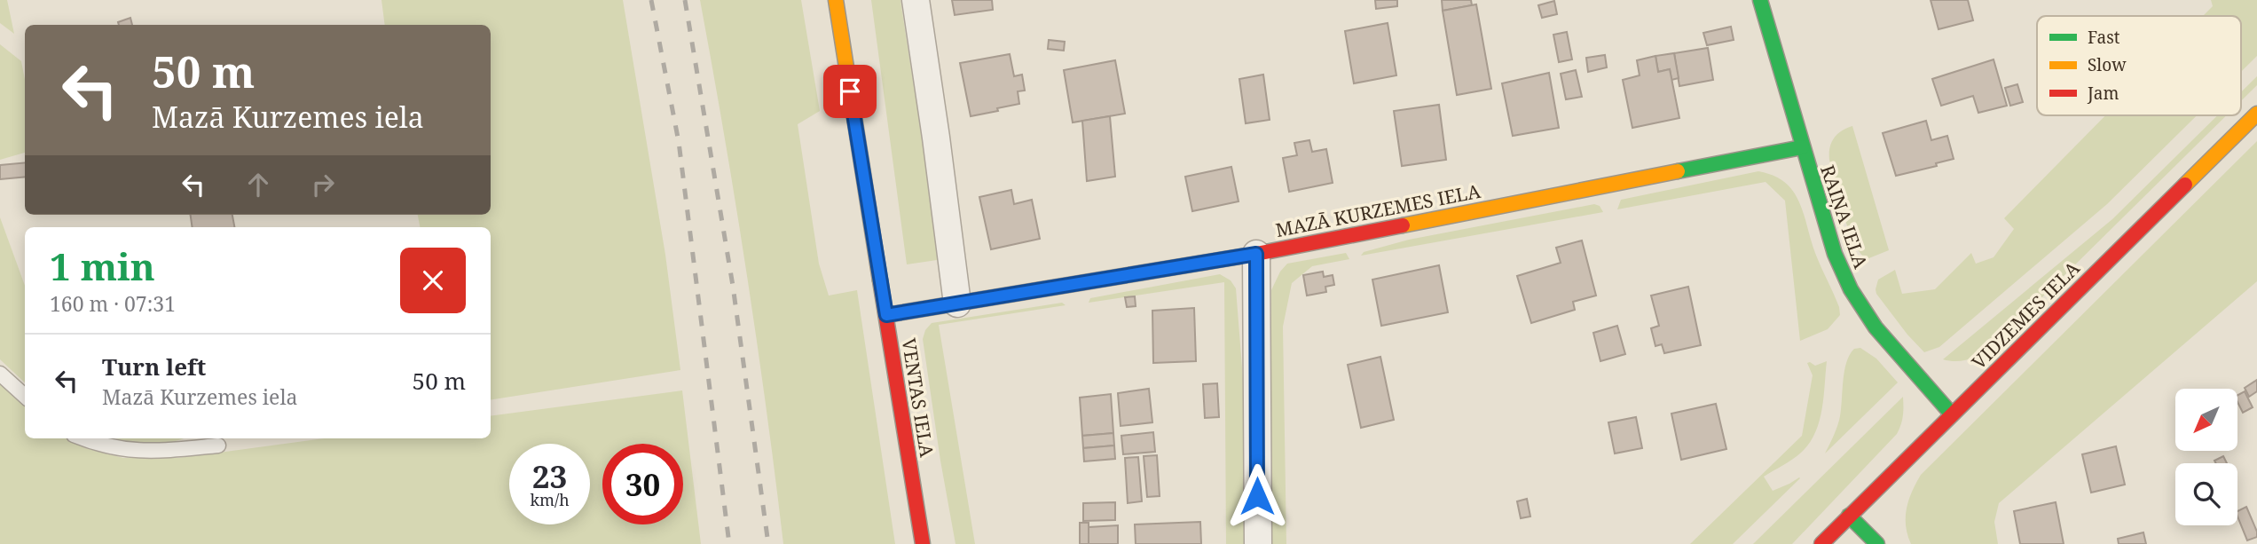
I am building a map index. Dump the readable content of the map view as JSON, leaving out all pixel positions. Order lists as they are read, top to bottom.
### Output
{
  "streets": {
    "main road": [
      "MAZĀ KURZEMES IELA",
      "RAIŅA IELA",
      "VIDZEMES IELA",
      "VENTAS IELA"
    ]
  },
  "crossings": [
    ["MAZĀ KURZEMES IELA", "RAIŅA IELA"],
    ["MAZĀ KURZEMES IELA", "VENTAS IELA"],
    ["RAIŅA IELA", "VIDZEMES IELA"]
  ],
  "legend": ["Fast", "Slow", "Jam"],
  "north": "bottom left",
  "page": {
    "turn": ["50 m", "Mazā Kurzemes iela"],
    "heading": ["1 min", "160 m · 07:31"],
    "list": [
      {
        "name": "Turn left",
        "note": "Mazā Kurzemes iela",
        "value": "50 m"
      }
    ],
    "speed": "23 km/h",
    "limit": "30"
  }
}
